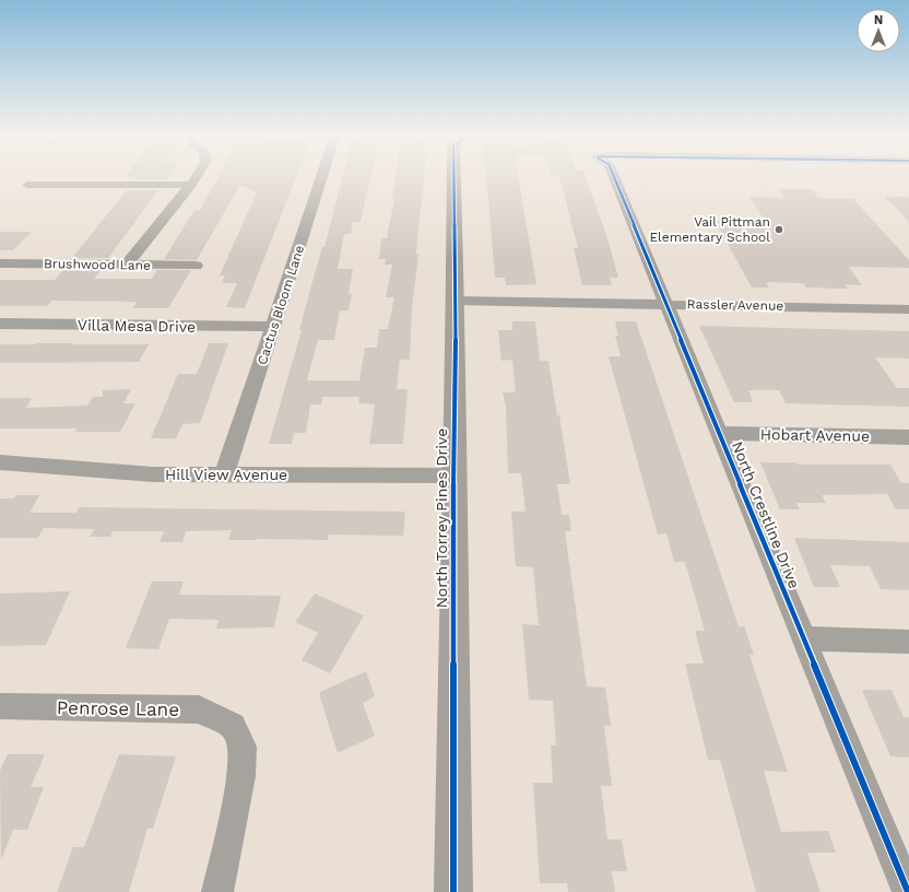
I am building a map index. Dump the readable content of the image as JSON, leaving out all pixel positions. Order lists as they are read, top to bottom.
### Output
{
  "streets": {
    "main road": ["North Torrey Pines Drive"],
    "street": [
      "Brushwood Lane",
      "Cactus Bloom Lane",
      "Rassler Avenue",
      "Villa Mesa Drive",
      "Hobart Avenue",
      "Hill View Avenue",
      "North Crestline Drive",
      "Penrose Lane"
    ]
  },
  "crossings": [
    ["Cactus Bloom Lane", "Villa Mesa Drive"],
    ["Cactus Bloom Lane", "Hill View Avenue"],
    ["Rassler Avenue", "North Crestline Drive"],
    ["Rassler Avenue", "North Torrey Pines Drive"],
    ["Hobart Avenue", "North Crestline Drive"],
    ["Hill View Avenue", "North Torrey Pines Drive"]
  ],
  "places": ["Vail Pittman Elementary School"],
  "north": "top"
}
